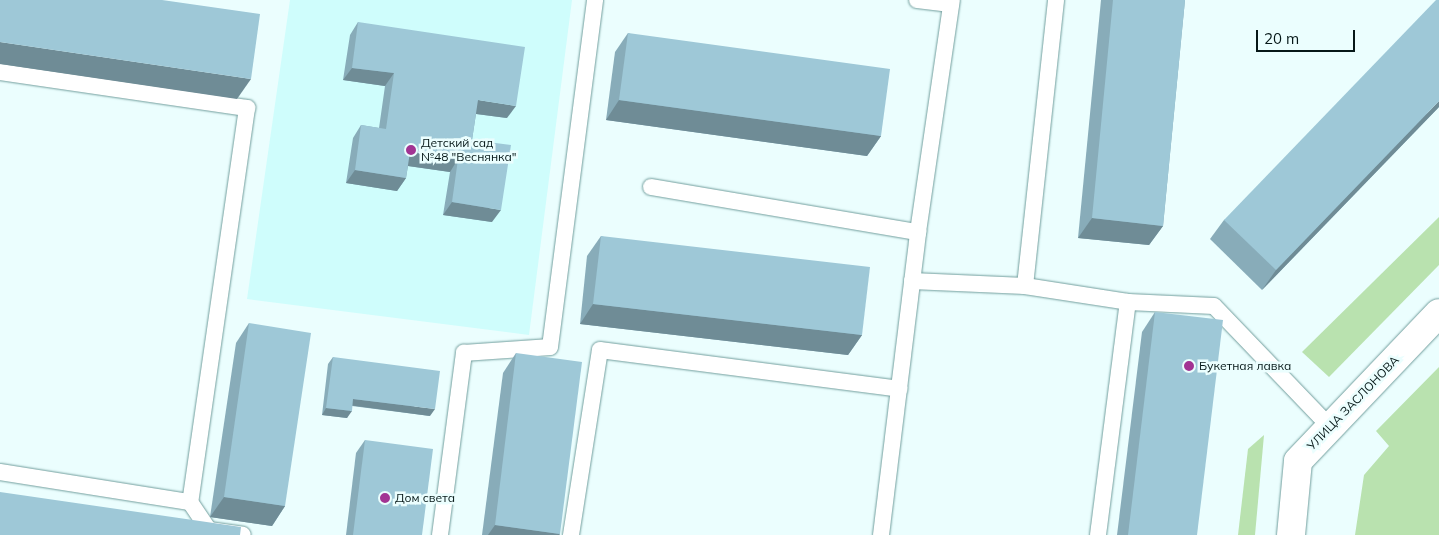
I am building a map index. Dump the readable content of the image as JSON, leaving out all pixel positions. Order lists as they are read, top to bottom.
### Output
{
  "streets": {
    "street": ["УЛИЦА ЗАСЛОНОВА"]
  },
  "places": ["Детский сад №48 \"Веснянка\"", "Букетная лавка", "Дом света"],
  "scale_bar": "20 m"
}
